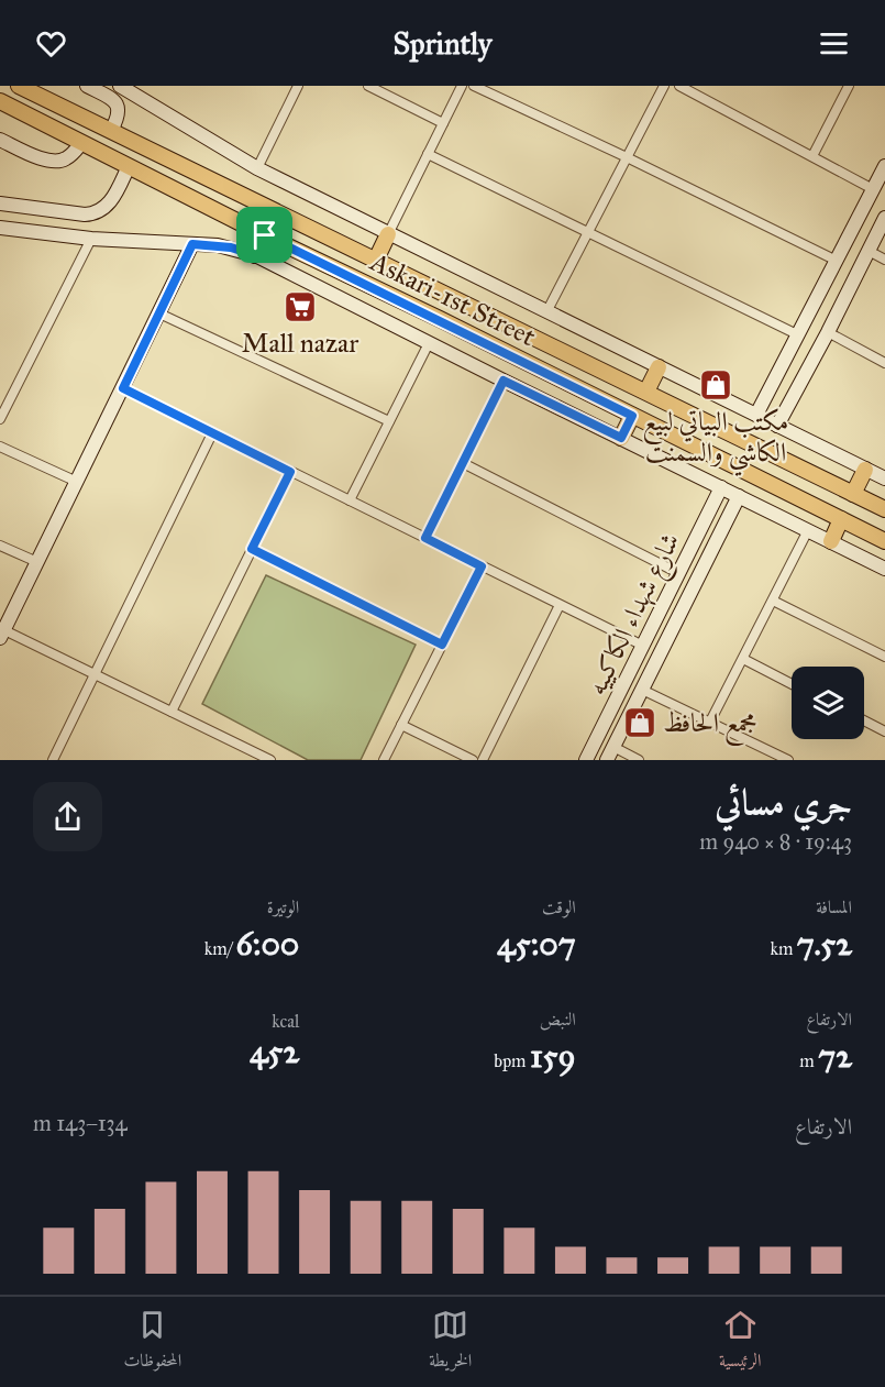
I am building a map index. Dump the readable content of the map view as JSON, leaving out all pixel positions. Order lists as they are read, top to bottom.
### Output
{
  "streets": {
    "main road": ["Askari-1st Street"],
    "street": ["شارع شهداء الكاكييه"]
  },
  "places": {
    "supermarket": ["Mall nazar"],
    "shop": ["مكتب البياتي لبيع الكاشي والسمنت", "مجمع الحافظ"]
  },
  "page": {
    "header": "Sprintly",
    "heading": ["جري مسائي", "19:43 · 8 × 940 m"],
    "stats": [
      ["المسافة", "7.52 km"],
      ["الوقت", "45:07"],
      ["الوتيرة", "6:00 /km"],
      ["الارتفاع", "72 m"],
      ["النبض", "159 bpm"],
      ["kcal", "452"]
    ],
    "chart": ["الارتفاع", "134–143 m"],
    "tabs": ["الرئيسية", "الخريطة", "المحفوظات"]
  }
}
